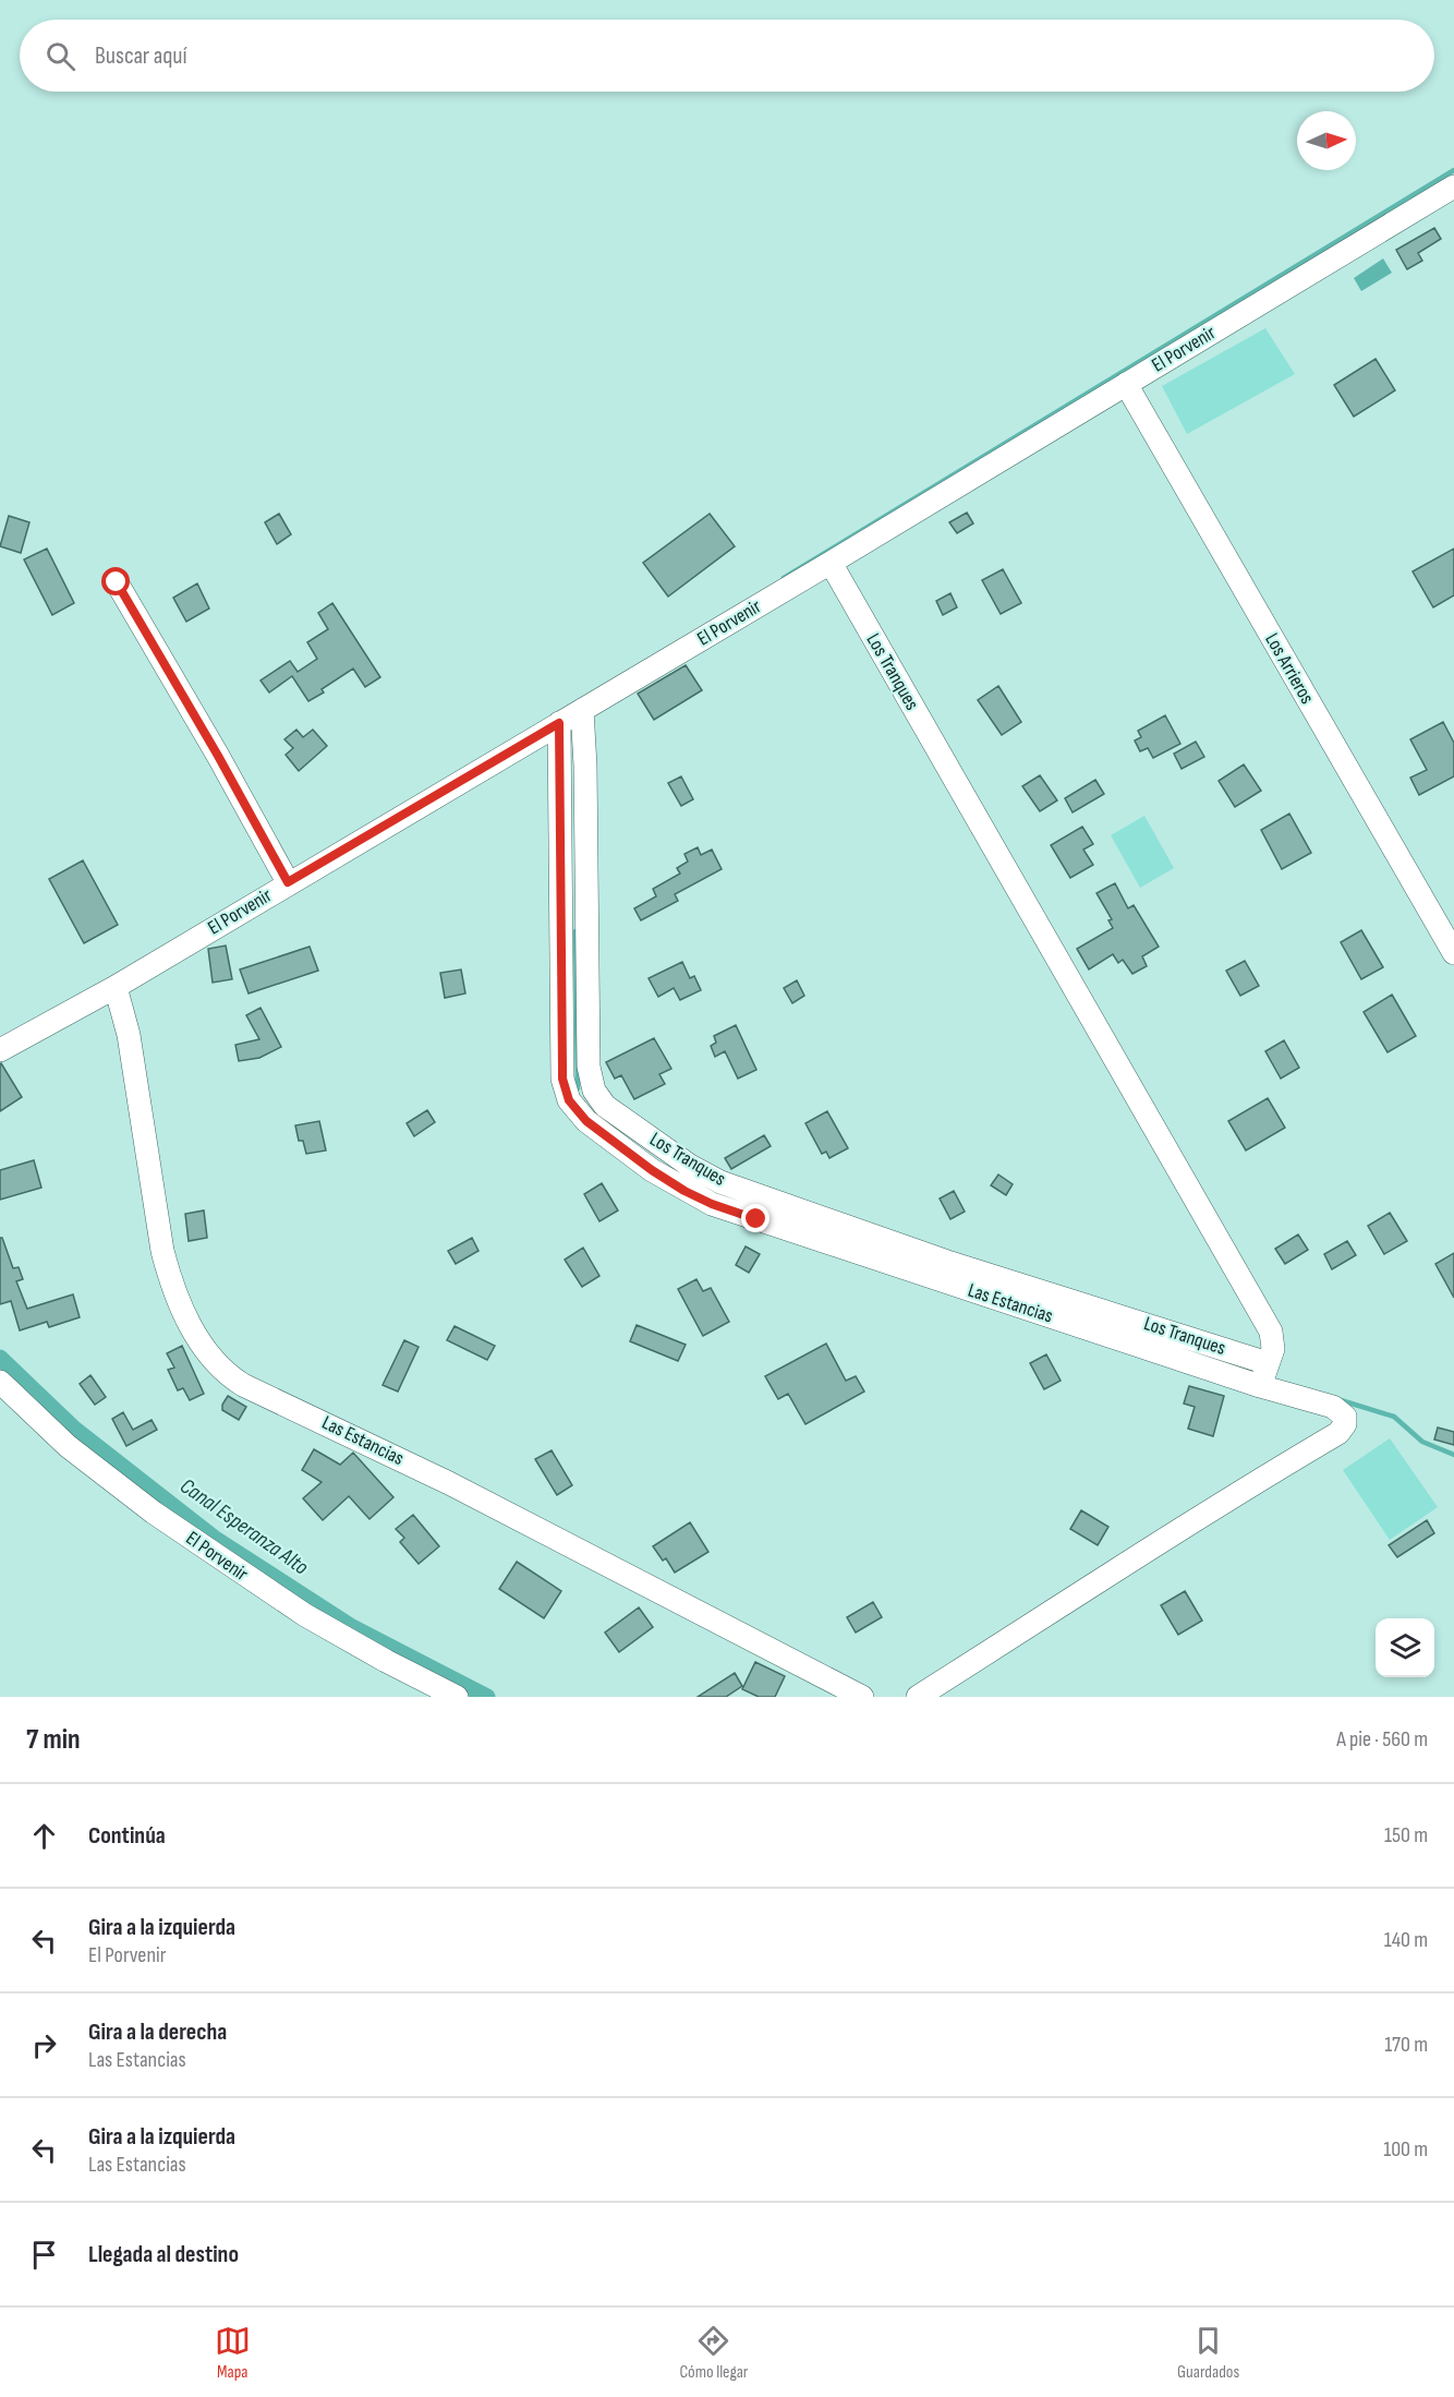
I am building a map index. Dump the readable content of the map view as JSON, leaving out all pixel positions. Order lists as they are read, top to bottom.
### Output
{
  "streets": {
    "street": [
      "El Porvenir",
      "Los Arrieros",
      "Los Tranques",
      "Las Estancias"
    ]
  },
  "crossings": [
    ["El Porvenir", "Los Arrieros"],
    ["El Porvenir", "Los Tranques"],
    ["El Porvenir", "Las Estancias"],
    ["Los Tranques", "Las Estancias"]
  ],
  "water": ["Canal Esperanza Alto"],
  "north": "right",
  "page": {
    "search": "Buscar aquí",
    "heading": ["7 min", "A pie · 560 m"],
    "list": [
      ["Continúa", "150 m"],
      ["Gira a la izquierda", "El Porvenir", "140 m"],
      ["Gira a la derecha", "Las Estancias", "170 m"],
      ["Gira a la izquierda", "Las Estancias", "100 m"],
      "Llegada al destino"
    ],
    "nav": ["Mapa", "Cómo llegar", "Guardados"]
  }
}
